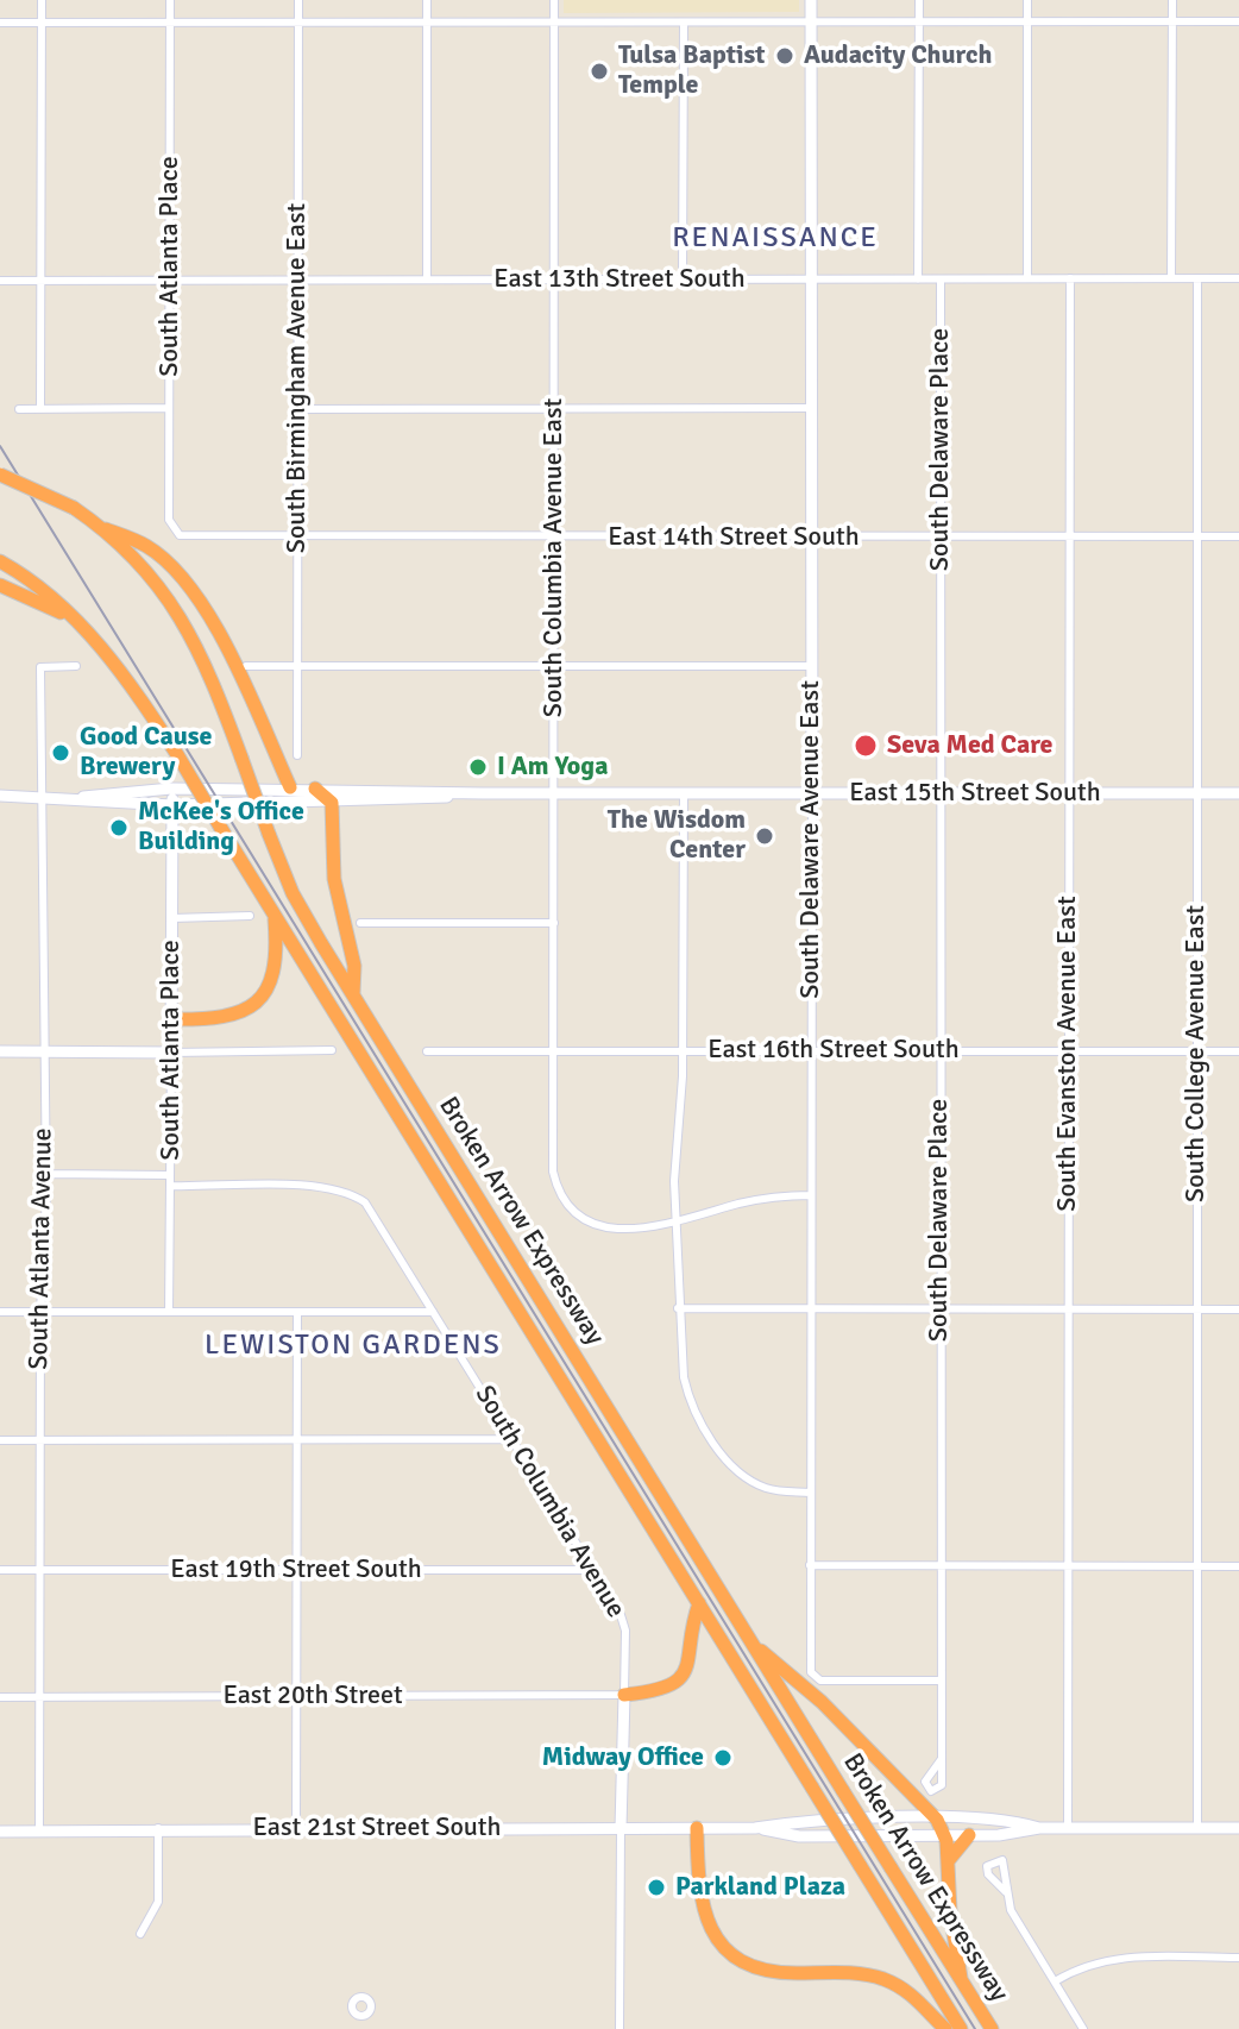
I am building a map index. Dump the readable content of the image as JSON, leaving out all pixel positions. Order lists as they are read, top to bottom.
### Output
{
  "streets": {
    "highway": ["Broken Arrow Expressway"],
    "main road": [
      "South Atlanta Place",
      "East 15th Street South",
      "South Delaware Avenue East",
      "South Columbia Avenue",
      "East 21st Street South"
    ],
    "street": [
      "East 13th Street South",
      "South Birmingham Avenue East",
      "South Delaware Place",
      "East 14th Street South",
      "South Columbia Avenue East",
      "East 16th Street South",
      "South Evanston Avenue East",
      "South College Avenue East",
      "South Atlanta Avenue",
      "East 19th Street South",
      "East 20th Street"
    ]
  },
  "crossings": [
    ["South Atlanta Place", "East 13th Street South"],
    ["South Atlanta Place", "East 14th Street South"],
    ["South Atlanta Place", "East 15th Street South"],
    ["South Atlanta Place", "South Columbia Avenue"],
    ["East 13th Street South", "South Birmingham Avenue East"],
    ["East 13th Street South", "South Delaware Place"],
    ["East 13th Street South", "South Columbia Avenue East"],
    ["East 13th Street South", "South Delaware Avenue East"],
    ["East 13th Street South", "South Evanston Avenue East"],
    ["East 13th Street South", "South College Avenue East"],
    ["South Birmingham Avenue East", "East 14th Street South"],
    ["South Delaware Place", "East 14th Street South"],
    ["South Delaware Place", "East 15th Street South"],
    ["South Delaware Place", "South Delaware Avenue East"],
    ["South Delaware Place", "East 16th Street South"],
    ["East 14th Street South", "South Columbia Avenue East"],
    ["East 14th Street South", "South Delaware Avenue East"],
    ["East 14th Street South", "South Evanston Avenue East"],
    ["East 14th Street South", "South College Avenue East"],
    ["South Columbia Avenue East", "East 15th Street South"],
    ["South Columbia Avenue East", "East 16th Street South"],
    ["East 15th Street South", "South Delaware Avenue East"],
    ["East 15th Street South", "South Evanston Avenue East"],
    ["East 15th Street South", "South College Avenue East"],
    ["East 15th Street South", "South Atlanta Avenue"],
    ["South Delaware Avenue East", "East 16th Street South"],
    ["East 16th Street South", "South Evanston Avenue East"],
    ["East 16th Street South", "South College Avenue East"],
    ["South Evanston Avenue East", "East 21st Street South"],
    ["South College Avenue East", "East 21st Street South"],
    ["South Atlanta Avenue", "East 19th Street South"],
    ["South Atlanta Avenue", "East 20th Street"],
    ["South Atlanta Avenue", "East 21st Street South"],
    ["South Columbia Avenue", "East 19th Street South"],
    ["South Columbia Avenue", "East 20th Street"],
    ["South Columbia Avenue", "East 21st Street South"]
  ],
  "districts": ["RENAISSANCE", "LEWISTON GARDENS"],
  "places": [
    "Audacity Church",
    "Tulsa Baptist Temple",
    "Seva Med Care",
    "Good Cause Brewery",
    "I Am Yoga",
    "McKee's Office Building",
    "The Wisdom Center",
    "Midway Office",
    "Parkland Plaza"
  ]
}
